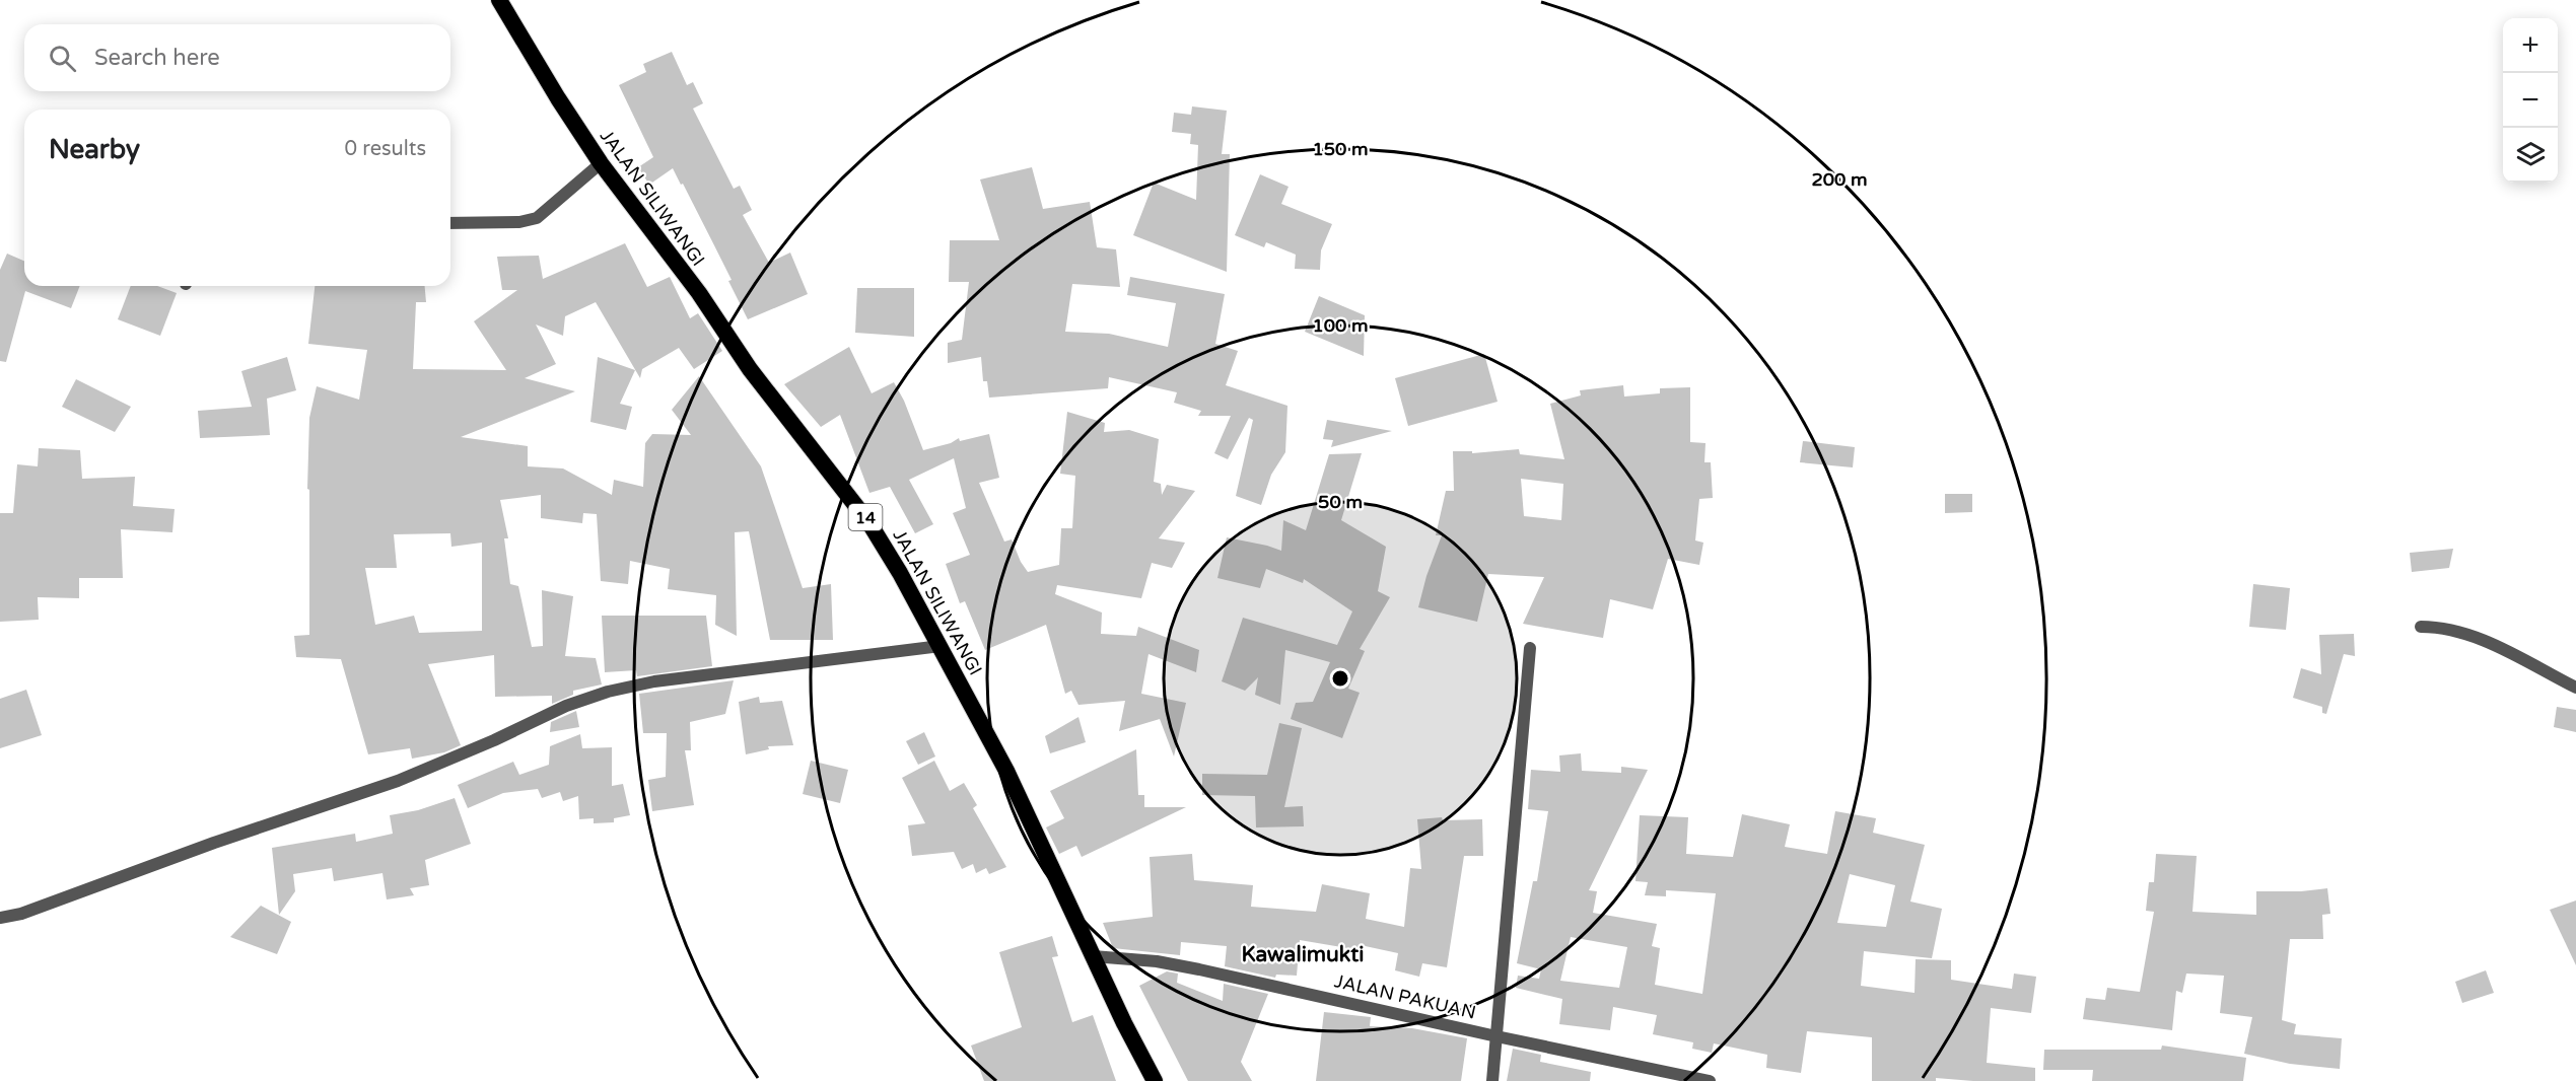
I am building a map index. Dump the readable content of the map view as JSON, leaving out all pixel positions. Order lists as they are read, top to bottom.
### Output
{
  "streets": {
    "highway": ["JALAN SILIWANGI", "14"],
    "street": ["JALAN PAKUAN"]
  },
  "crossings": [
    ["JALAN SILIWANGI", "JALAN PAKUAN"]
  ],
  "districts": ["Kawalimukti"],
  "page": {
    "map_buttons": ["+", "−"],
    "search": "Search here",
    "heading": ["Nearby", "0 results"]
  },
  "rings": [
    "150 m",
    "200 m",
    "100 m",
    "50 m"
  ]
}
